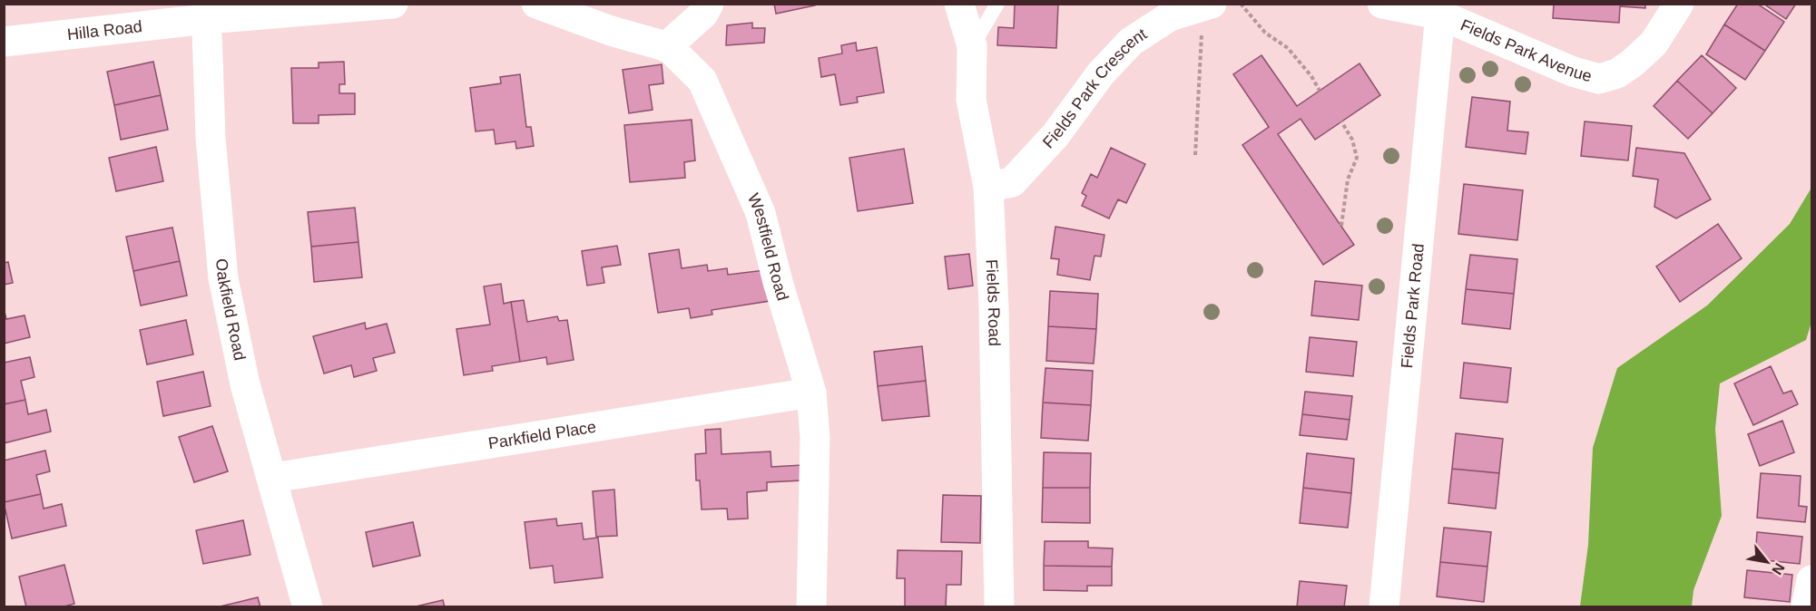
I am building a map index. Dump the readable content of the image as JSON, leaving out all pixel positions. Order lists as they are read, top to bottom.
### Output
{
  "streets": {
    "street": [
      "Hilla Road",
      "Fields Park Avenue",
      "Fields Park Crescent",
      "Westfield Road",
      "Fields Road",
      "Fields Park Road",
      "Oakfield Road",
      "Parkfield Place"
    ]
  },
  "crossings": [
    ["Hilla Road", "Oakfield Road"],
    ["Fields Park Avenue", "Fields Park Road"],
    ["Fields Park Crescent", "Fields Road"],
    ["Westfield Road", "Parkfield Place"],
    ["Oakfield Road", "Parkfield Place"]
  ],
  "north": "bottom right"
}
